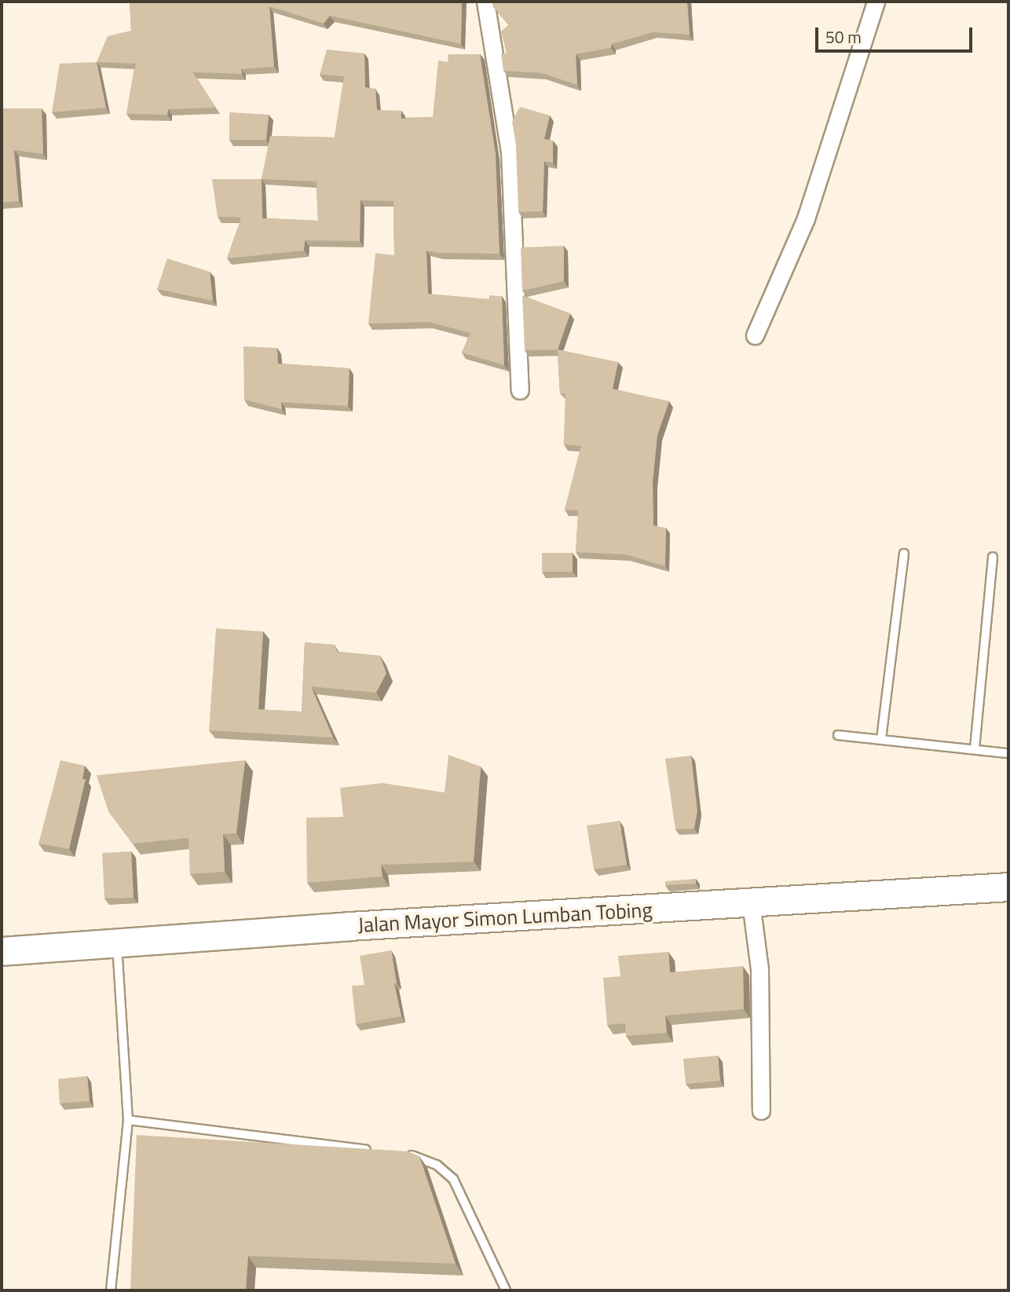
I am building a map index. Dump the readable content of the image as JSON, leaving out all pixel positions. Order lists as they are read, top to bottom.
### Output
{
  "streets": {
    "main road": ["Jalan Mayor Simon Lumban Tobing"]
  },
  "scale_bar": "50 m"
}
